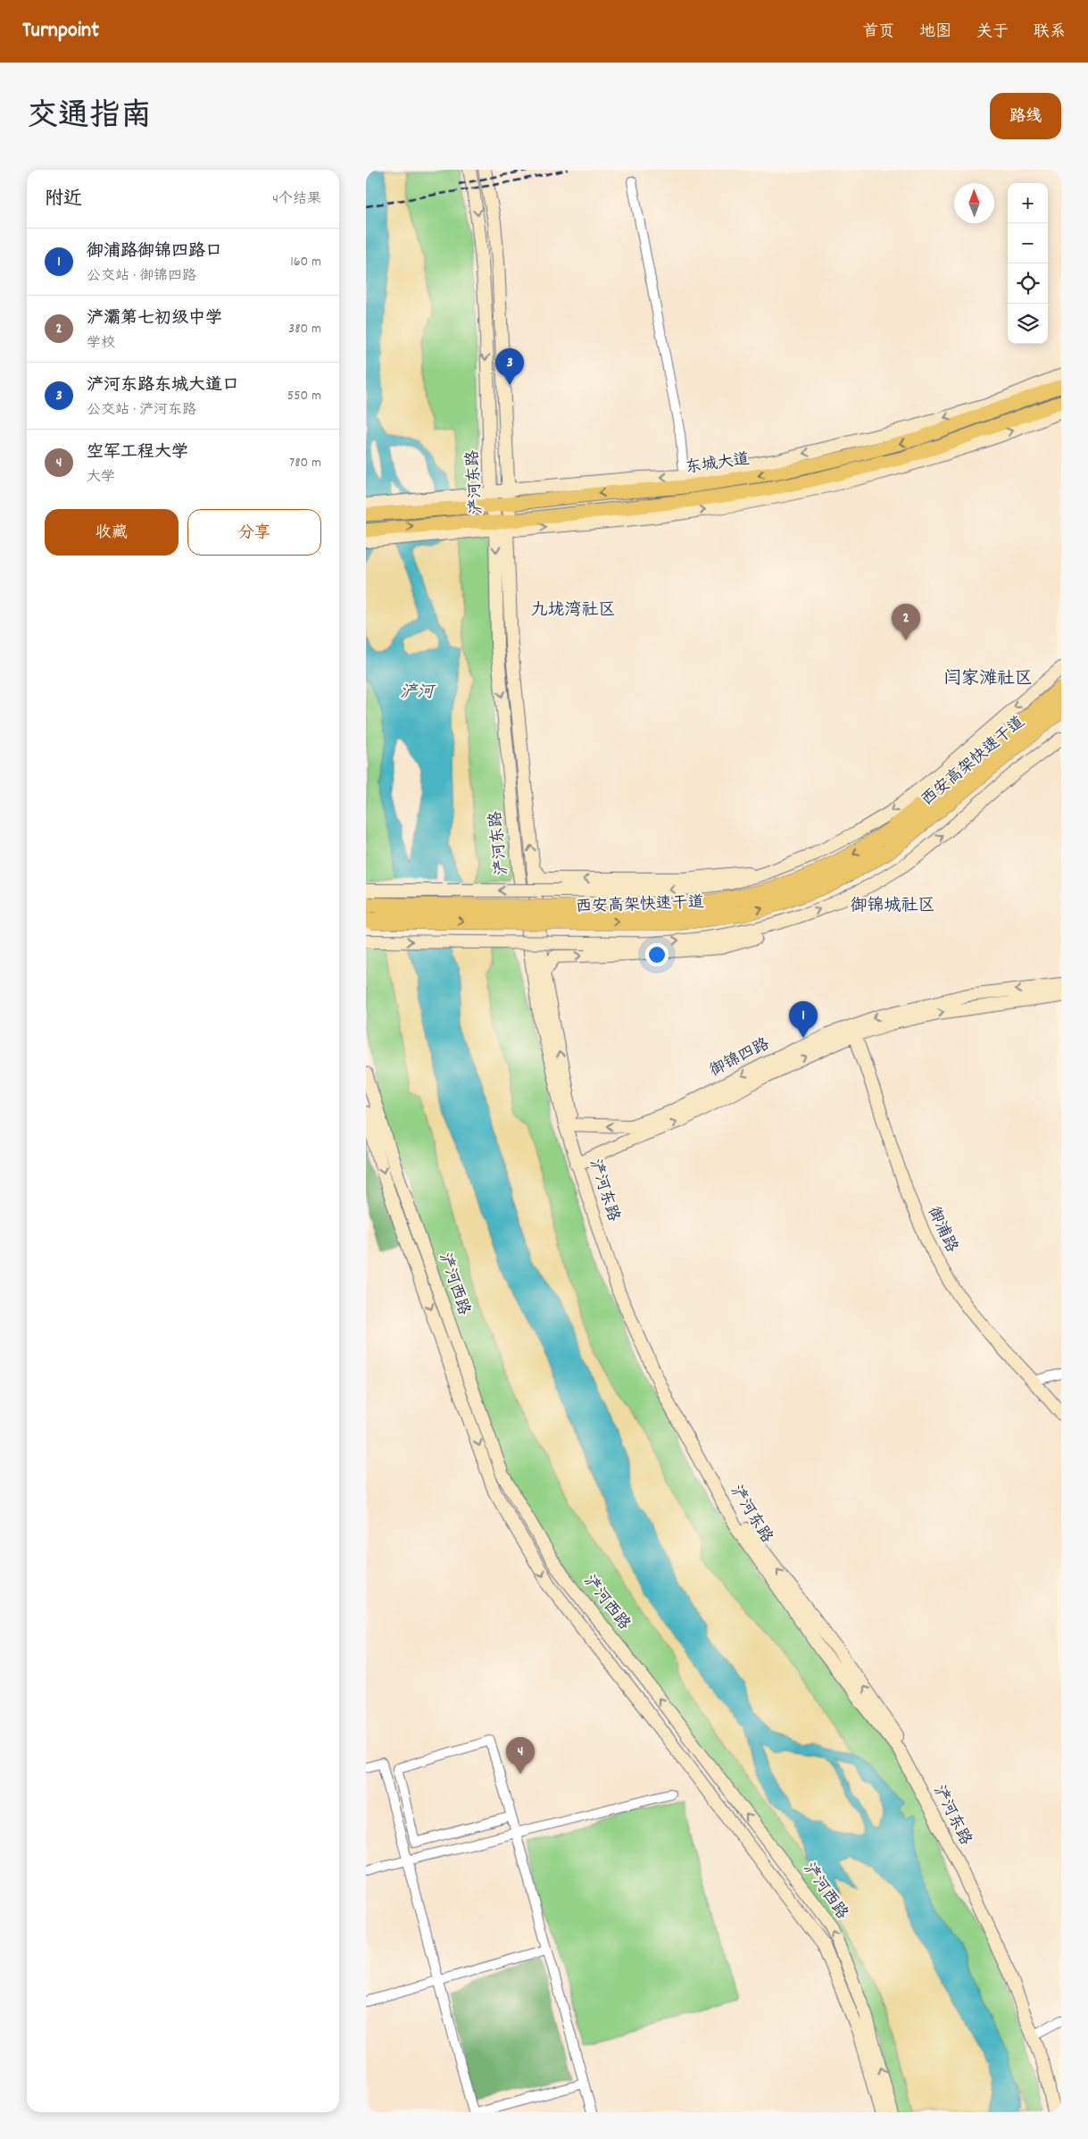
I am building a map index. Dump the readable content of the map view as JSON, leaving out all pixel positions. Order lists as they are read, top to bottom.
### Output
{
  "streets": {
    "highway": ["西安高架快速干道"],
    "main road": [
      "东城大道",
      "浐河东路",
      "御锦四路",
      "御浦路",
      "浐河西路"
    ]
  },
  "crossings": [
    ["东城大道", "浐河东路"],
    ["浐河东路", "御锦四路"],
    ["御锦四路", "御浦路"]
  ],
  "districts": ["九垅湾社区", "闫家滩社区", "御锦城社区"],
  "water": ["浐河"],
  "north": "top",
  "page": {
    "header": "Turnpoint",
    "nav": [
      "首页",
      "地图",
      "关于",
      "联系"
    ],
    "title": "交通指南",
    "buttons": [
      "路线",
      ["收藏", "分享"]
    ],
    "heading": ["附近", "4个结果"],
    "map_buttons": ["+", "−"],
    "list": [
      {
        "mark": "1",
        "name": "御浦路御锦四路口",
        "note": "公交站 · 御锦四路",
        "value": "160 m"
      },
      {
        "mark": "2",
        "name": "浐灞第七初级中学",
        "note": "学校",
        "value": "380 m"
      },
      {
        "mark": "3",
        "name": "浐河东路东城大道口",
        "note": "公交站 · 浐河东路",
        "value": "550 m"
      },
      {
        "mark": "4",
        "name": "空军工程大学",
        "note": "大学",
        "value": "780 m"
      }
    ],
    "pins": [
      "3",
      "2",
      "1",
      "4"
    ]
  }
}
